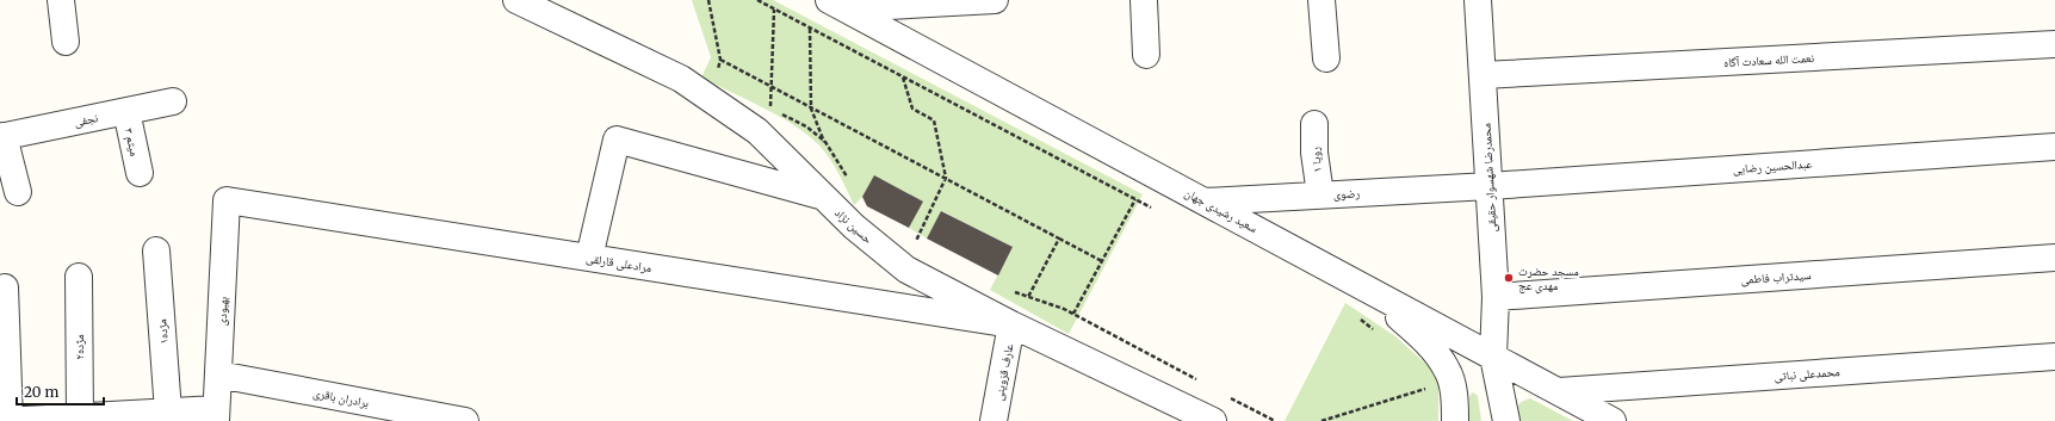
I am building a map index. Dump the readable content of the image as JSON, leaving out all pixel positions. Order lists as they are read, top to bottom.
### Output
{
  "streets": {
    "street": [
      "نعمت الله سعادت آگاه",
      "نجفی",
      "میثم ۳",
      "رویا ۱",
      "عبدالحسین رضایی",
      "محمدرضا شهسوار حقیقی",
      "رضوی",
      "سعید رشیدی جهان",
      "حسین نژاد",
      "مرادعلی قارلقی",
      "سیدتراب فاطمی",
      "بهبودی",
      "مژده۱",
      "مژده۲",
      "عارف قزوینی",
      "محمدعلی نباتی",
      "برادران باقری"
    ]
  },
  "crossings": [
    ["نعمت الله سعادت آگاه", "محمدرضا شهسوار حقیقی"],
    ["نجفی", "میثم ۳"],
    ["رویا ۱", "رضوی"],
    ["عبدالحسین رضایی", "محمدرضا شهسوار حقیقی"],
    ["عبدالحسین رضایی", "رضوی"],
    ["محمدرضا شهسوار حقیقی", "رضوی"],
    ["محمدرضا شهسوار حقیقی", "سعید رشیدی جهان"],
    ["محمدرضا شهسوار حقیقی", "سیدتراب فاطمی"],
    ["رضوی", "سعید رشیدی جهان"],
    ["سعید رشیدی جهان", "محمدعلی نباتی"],
    ["حسین نژاد", "مرادعلی قارلقی"],
    ["حسین نژاد", "عارف قزوینی"],
    ["مرادعلی قارلقی", "بهبودی"],
    ["مرادعلی قارلقی", "عارف قزوینی"],
    ["بهبودی", "برادران باقری"]
  ],
  "places": ["مسجد حضرت مهدی عج"],
  "scale_bar": "20 m"
}
